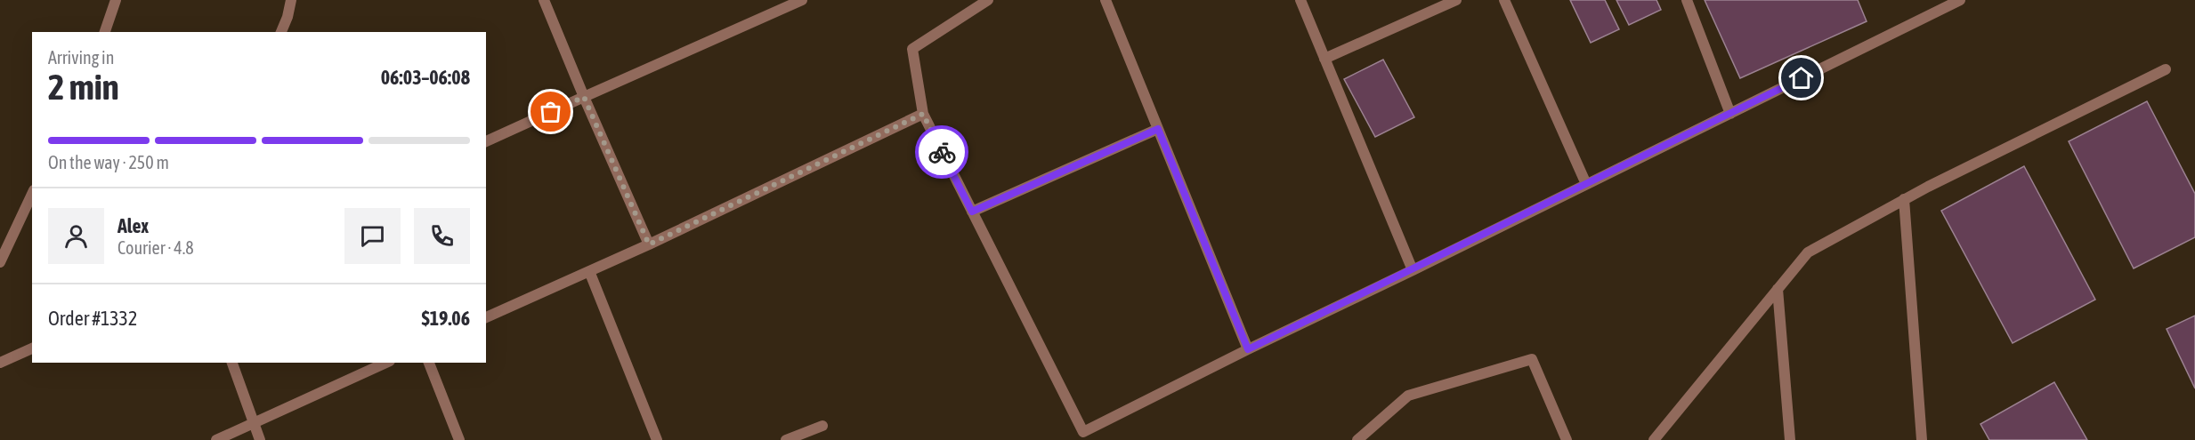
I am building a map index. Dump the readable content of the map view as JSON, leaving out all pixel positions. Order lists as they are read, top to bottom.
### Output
{
  "page": {
    "heading": ["2 min", "Arriving in", "06:03–06:08"],
    "panel": [
      "Alex",
      "Courier · 4.8",
      "Order #1332",
      "$19.06"
    ],
    "bar": "On the way · 250 m"
  }
}
